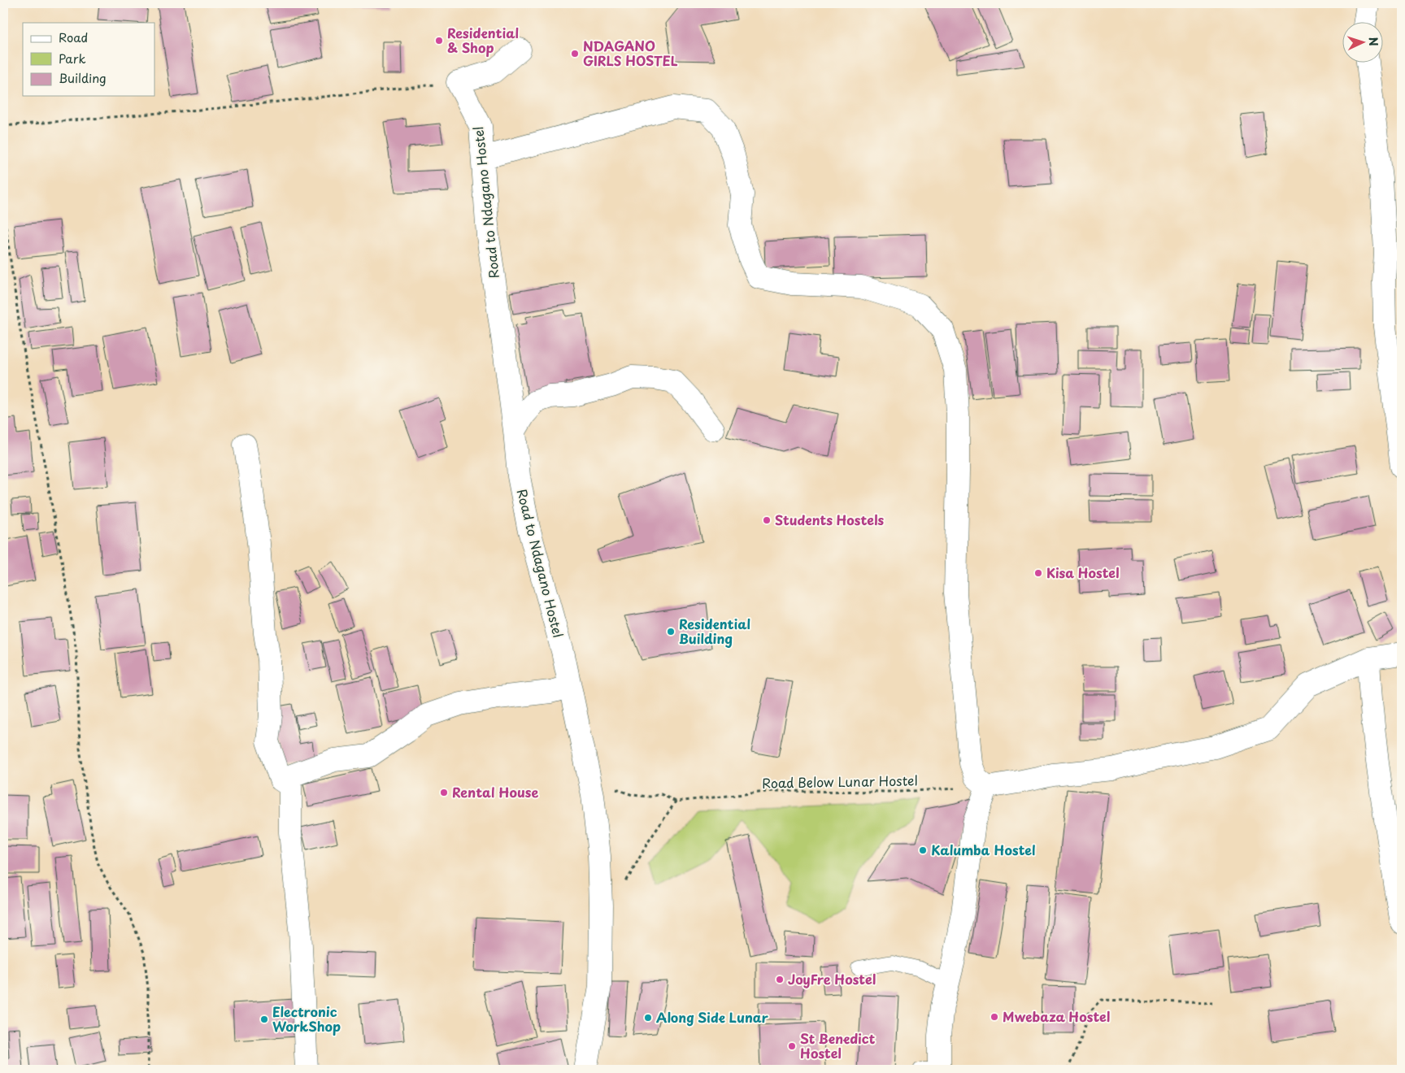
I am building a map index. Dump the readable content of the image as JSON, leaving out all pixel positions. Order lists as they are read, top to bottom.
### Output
{
  "streets": {
    "street": ["Road to Ndagano Hostel"],
    "path": ["Road Below Lunar Hostel"]
  },
  "places": [
    "Residential & Shop",
    "NDAGANO GIRLS HOSTEL",
    "Students Hostels",
    "Kisa Hostel",
    "Residential Building",
    "Rental House",
    "Kalumba Hostel",
    "JoyFre Hostel",
    "Mwebaza Hostel",
    "Along Side Lunar",
    "Electronic WorkShop",
    "St Benedict Hostel"
  ],
  "legend": ["Road", "Park", "Building"],
  "north": "right"
}
